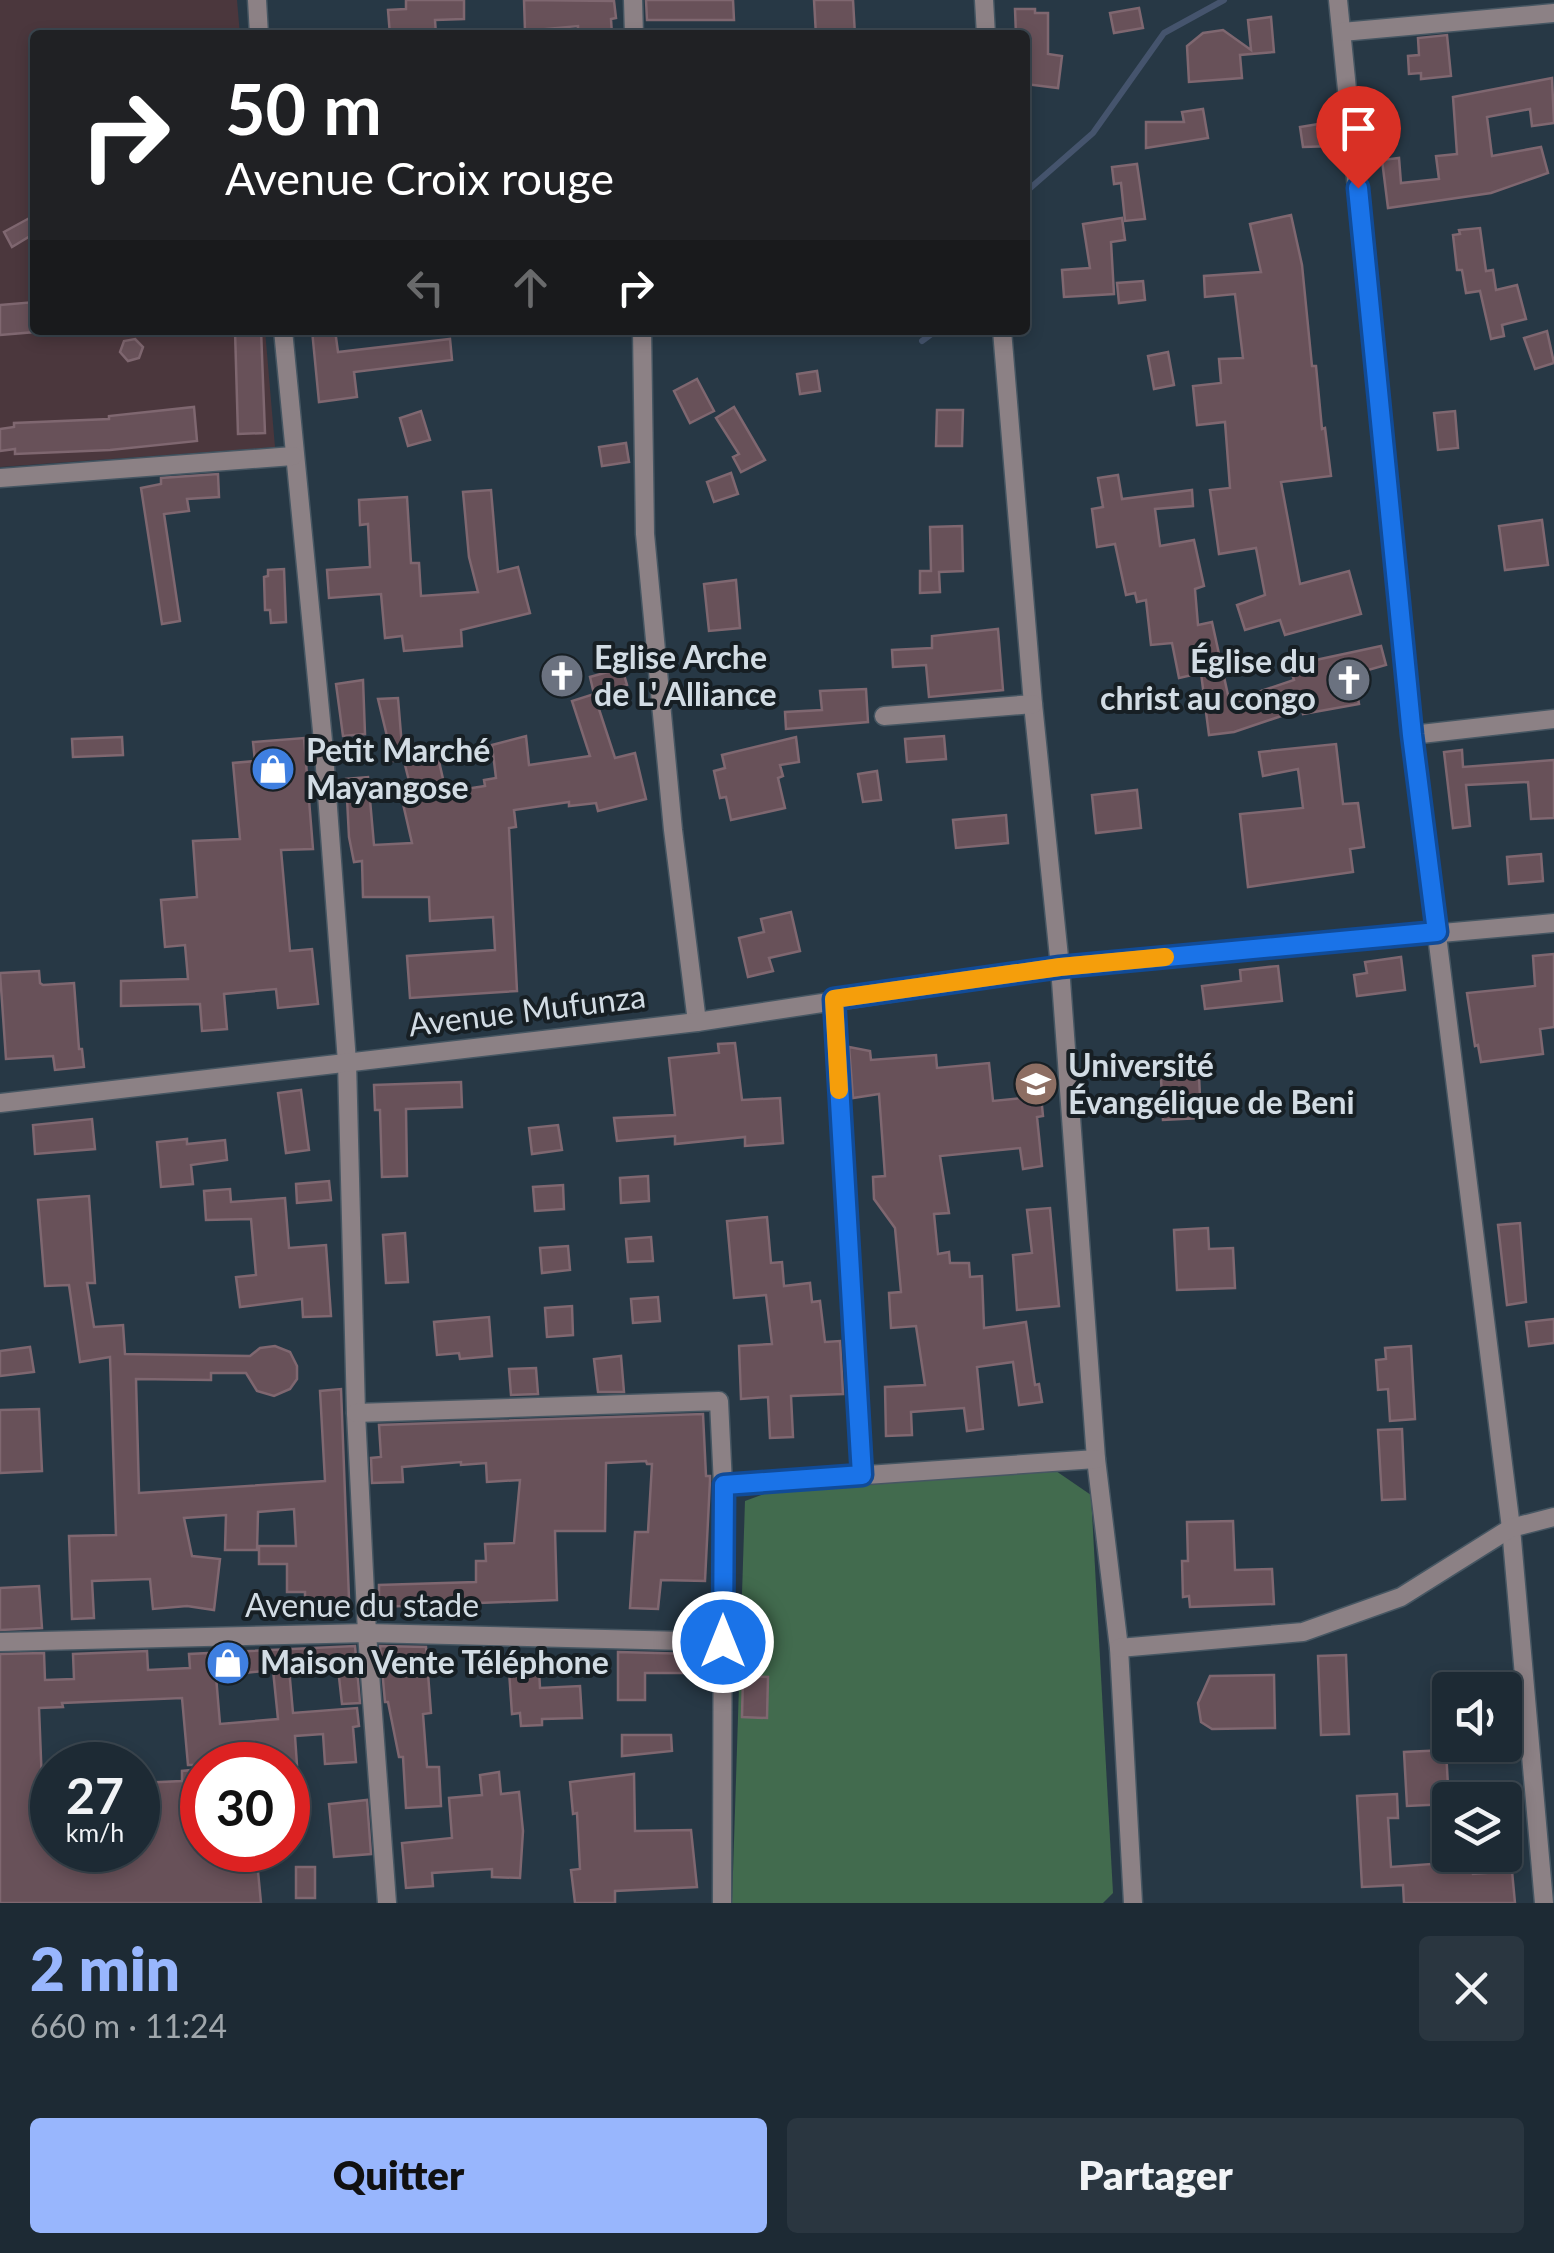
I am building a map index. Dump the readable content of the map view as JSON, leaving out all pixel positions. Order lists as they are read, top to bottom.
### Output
{
  "streets": {
    "street": ["Avenue Mufunza", "Avenue du stade"]
  },
  "places": {
    "church": ["Eglise Arche de L' Alliance", "Église du christ au congo"],
    "shop": ["Petit Marché Mayangose", "Maison Vente Téléphone"],
    "school or university": ["Université Évangélique de Beni"]
  },
  "page": {
    "turn": ["50 m", "Avenue Croix rouge"],
    "speed": "27 km/h",
    "limit": "30",
    "heading": ["2 min", "660 m · 11:24"],
    "buttons": ["Quitter", "Partager"]
  }
}
